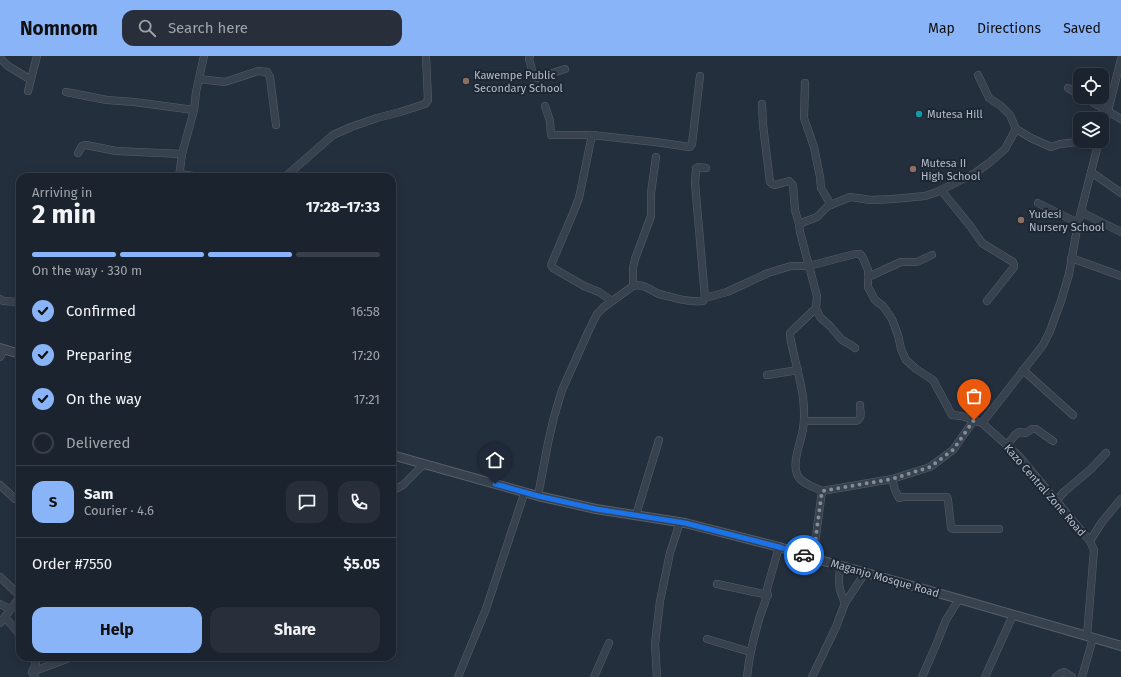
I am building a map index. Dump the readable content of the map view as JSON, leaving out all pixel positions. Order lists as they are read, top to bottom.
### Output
{
  "streets": {
    "street": ["Kazo Central Zone Road", "Maganjo Mosque Road"]
  },
  "crossings": [
    ["Kazo Central Zone Road", "Maganjo Mosque Road"]
  ],
  "places": [
    "Kawempe Public Secondary School",
    "Mutesa Hill",
    "Mutesa II High School",
    "Yudesi Nursery School"
  ],
  "page": {
    "header": "Nomnom",
    "search": "Search here",
    "nav": ["Map", "Directions", "Saved"],
    "heading": ["2 min", "Arriving in", "17:28–17:33"],
    "panel": [
      "Sam",
      "Courier · 4.6",
      "Order #7550",
      "$5.05"
    ],
    "bar": "On the way · 330 m",
    "list": [
      ["Confirmed", "16:58"],
      ["Preparing", "17:20"],
      ["On the way", "17:21"],
      "Delivered"
    ],
    "round": "S",
    "buttons": ["Help", "Share"]
  }
}
